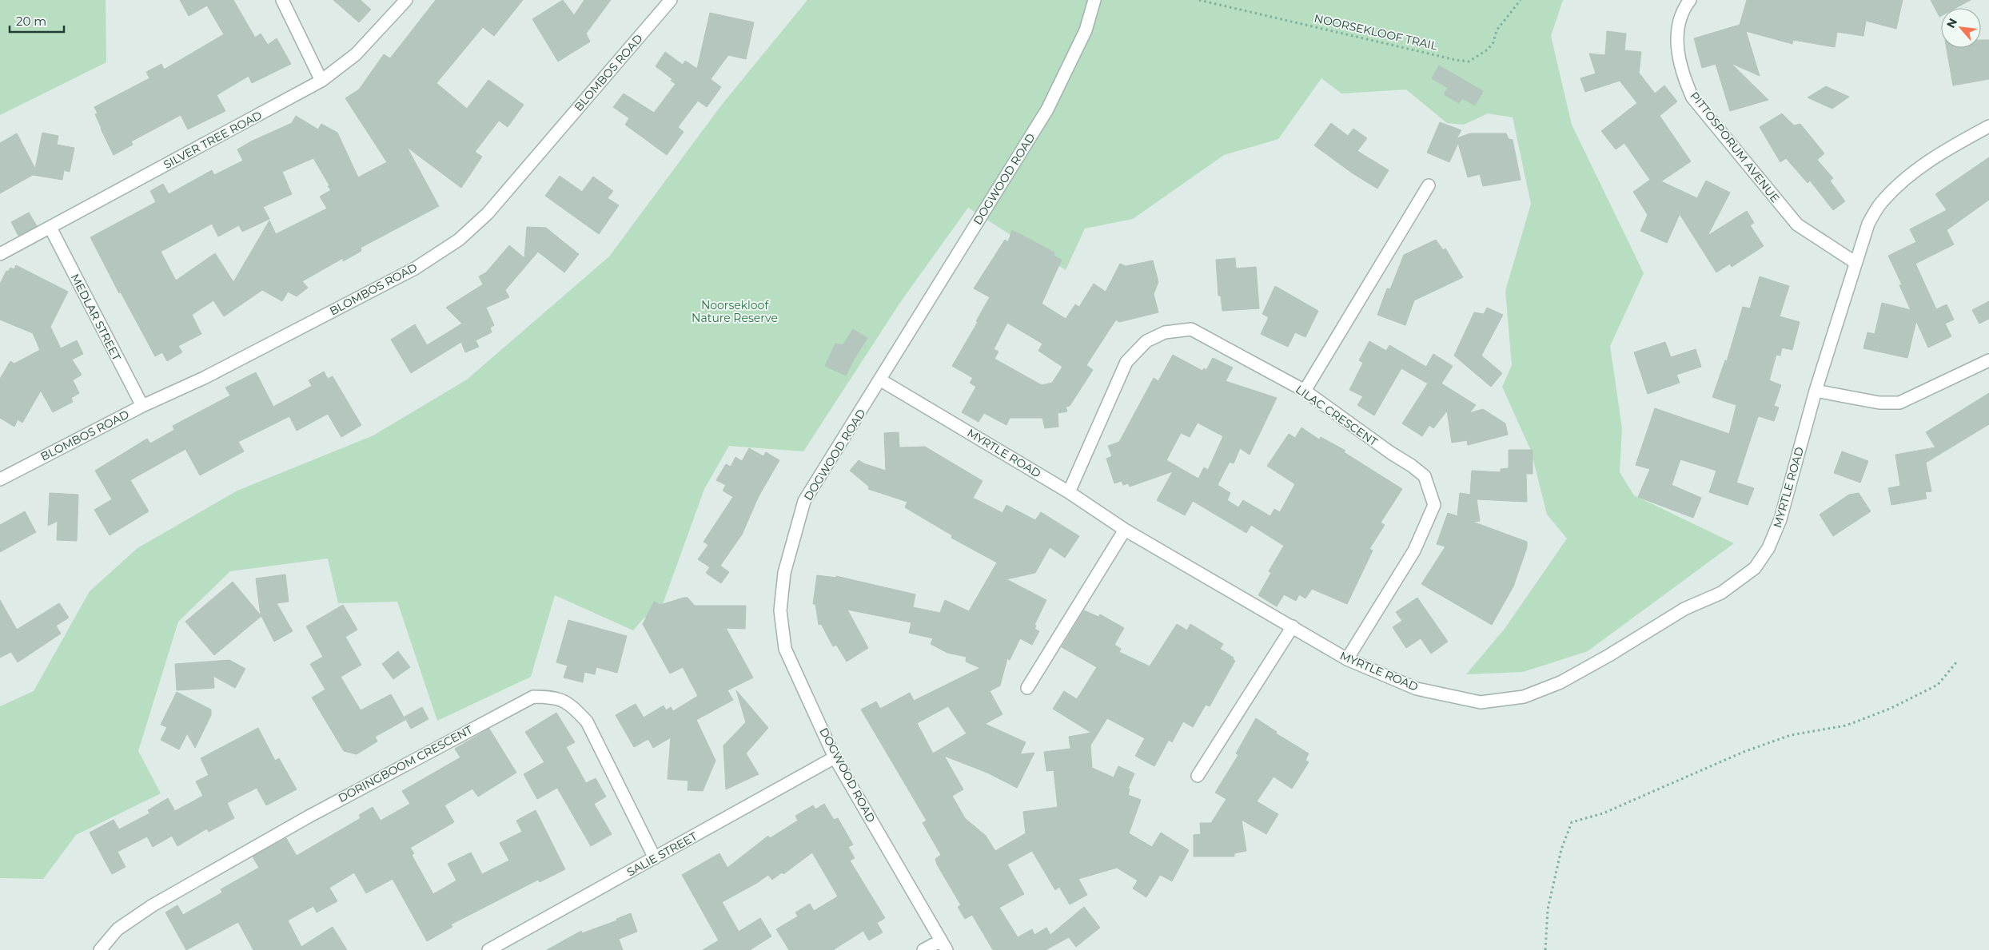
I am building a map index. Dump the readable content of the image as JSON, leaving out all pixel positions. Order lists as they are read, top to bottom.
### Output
{
  "streets": {
    "street": [
      "BLOMBOS ROAD",
      "SILVER TREE ROAD",
      "PITTOSPORUM AVENUE",
      "DOGWOOD ROAD",
      "MEDLAR STREET",
      "LILAC CRESCENT",
      "MYRTLE ROAD",
      "DORINGBOOM CRESCENT",
      "SALIE STREET"
    ],
    "path": ["NOORSEKLOOF TRAIL"]
  },
  "crossings": [
    ["BLOMBOS ROAD", "MEDLAR STREET"],
    ["SILVER TREE ROAD", "MEDLAR STREET"],
    ["PITTOSPORUM AVENUE", "MYRTLE ROAD"],
    ["DOGWOOD ROAD", "MYRTLE ROAD"],
    ["DOGWOOD ROAD", "SALIE STREET"],
    ["LILAC CRESCENT", "MYRTLE ROAD"],
    ["DORINGBOOM CRESCENT", "SALIE STREET"]
  ],
  "parks": ["Noorsekloof Nature Reserve"],
  "scale_bar": "20 m",
  "north": "top left"
}
